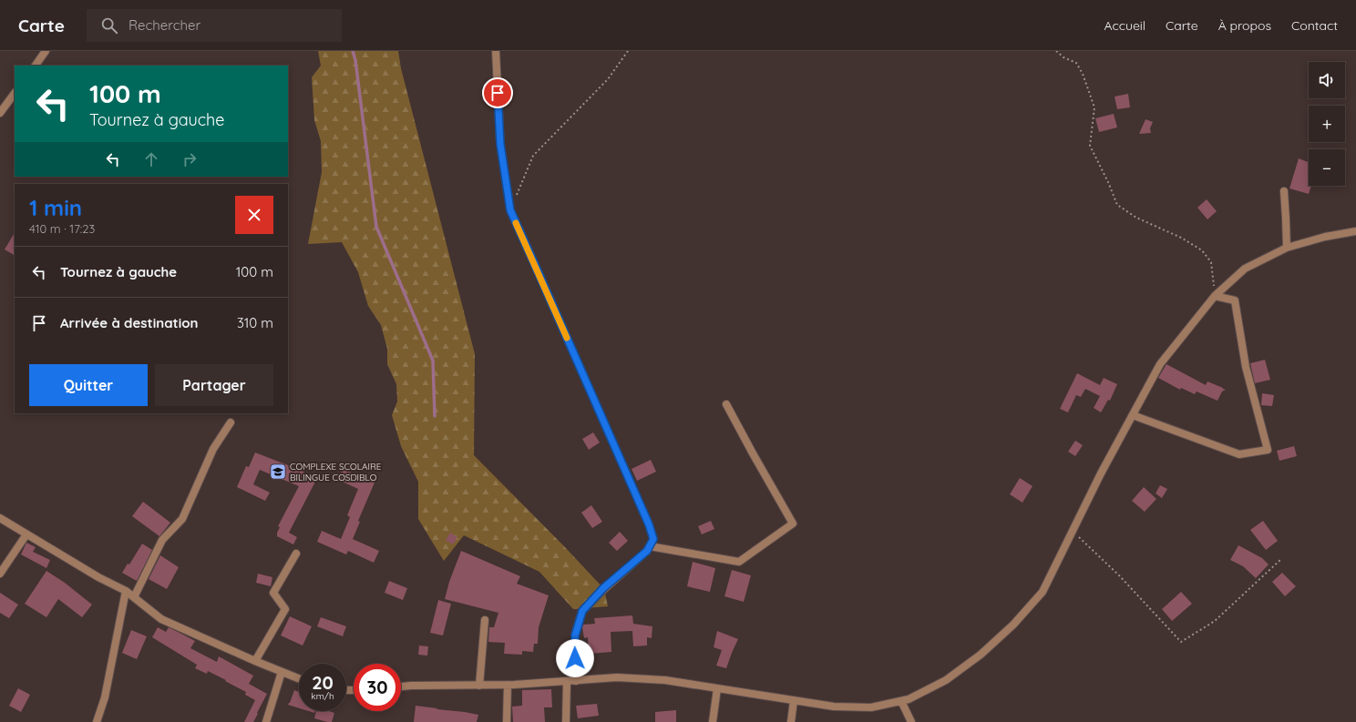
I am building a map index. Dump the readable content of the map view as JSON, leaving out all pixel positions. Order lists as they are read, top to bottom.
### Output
{
  "places": {
    "school or university": ["COMPLEXE SCOLAIRE BILINGUE COSDIBLO"]
  },
  "page": {
    "header": "Carte",
    "search": "Rechercher",
    "nav": [
      "Accueil",
      "Carte",
      "À propos",
      "Contact"
    ],
    "map_buttons": ["+", "−"],
    "turn": ["100 m", "Tournez à gauche"],
    "heading": ["1 min", "410 m · 17:23"],
    "list": [
      {
        "name": "Tournez à gauche",
        "value": "100 m"
      },
      {
        "name": "Arrivée à destination",
        "value": "310 m"
      }
    ],
    "buttons": ["Quitter", "Partager"],
    "speed": "20 km/h",
    "limit": "30"
  }
}
